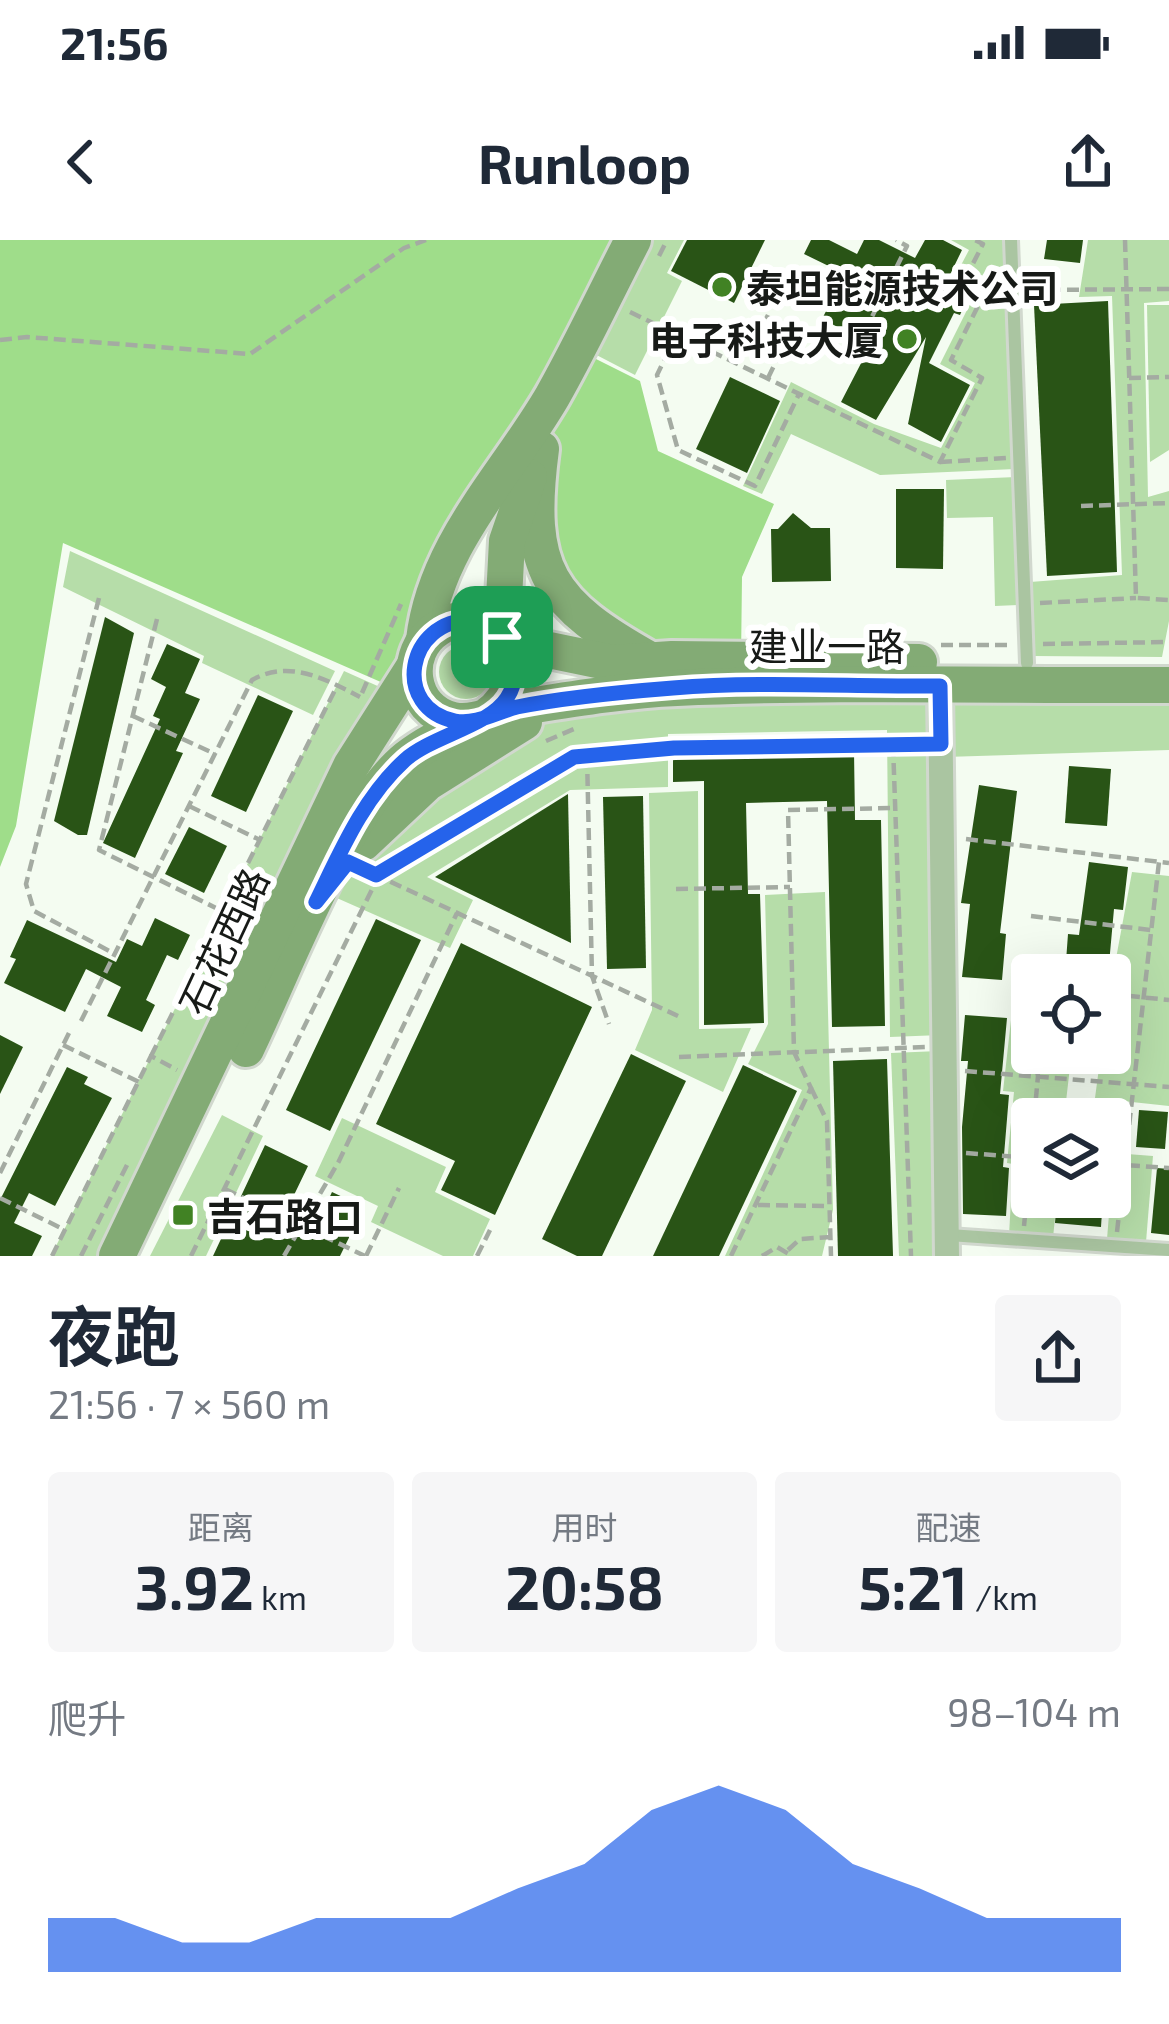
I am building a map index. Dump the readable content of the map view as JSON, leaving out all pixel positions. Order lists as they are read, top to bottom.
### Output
{
  "streets": {
    "main road": ["建业一路", "石花西路"]
  },
  "crossings": [
    ["建业一路", "石花西路"]
  ],
  "places": {
    "other": ["泰坦能源技术公司", "电子科技大厦"],
    "transit": ["吉石路口"]
  },
  "page": {
    "status": "21:56",
    "header": "Runloop",
    "heading": ["夜跑", "21:56 · 7 × 560 m"],
    "stats": [
      ["距离", "3.92 km"],
      ["用时", "20:58"],
      ["配速", "5:21 /km"]
    ],
    "chart": ["爬升", "98–104 m"]
  }
}
